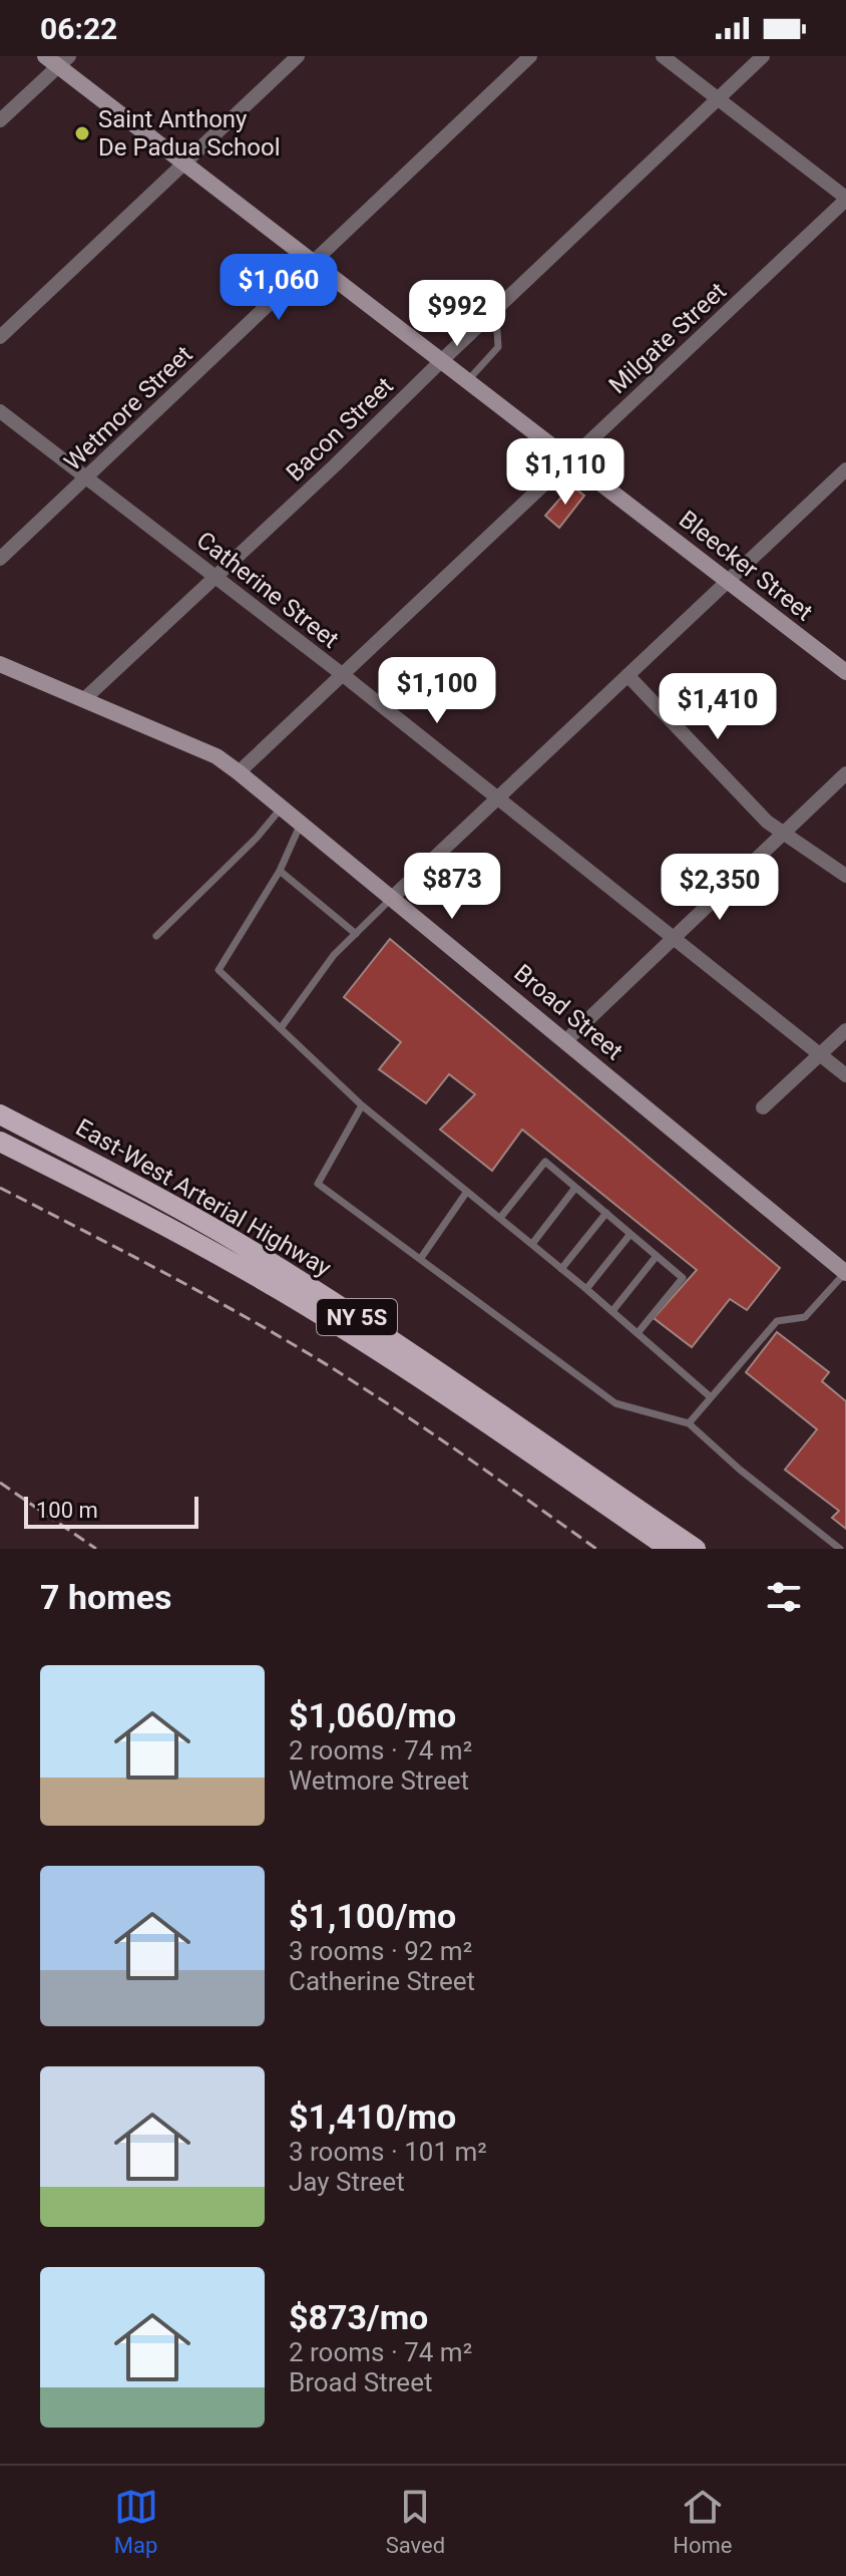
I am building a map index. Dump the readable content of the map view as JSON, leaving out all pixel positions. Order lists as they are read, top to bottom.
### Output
{
  "streets": {
    "main road": [
      "Bleecker Street",
      "Broad Street",
      "East-West Arterial Highway",
      "NY 5S"
    ],
    "street": [
      "Milgate Street",
      "Wetmore Street",
      "Bacon Street",
      "Catherine Street"
    ]
  },
  "crossings": [
    ["Milgate Street", "Bleecker Street"],
    ["Milgate Street", "Catherine Street"],
    ["Milgate Street", "Broad Street"],
    ["Wetmore Street", "Bleecker Street"],
    ["Wetmore Street", "Catherine Street"],
    ["Bacon Street", "Bleecker Street"],
    ["Bacon Street", "Catherine Street"],
    ["Bacon Street", "Broad Street"]
  ],
  "places": ["Saint Anthony De Padua School"],
  "scale_bar": "100 m",
  "page": {
    "status": "06:22",
    "price": [
      "$1,060",
      "$992",
      "$1,110",
      "$1,100",
      "$1,410",
      "$873",
      "$2,350"
    ],
    "scale": "100 m",
    "heading": "7 homes",
    "list": [
      {
        "name": "$1,060/mo",
        "note": "2 rooms · 74 m² · Wetmore Street"
      },
      {
        "name": "$1,100/mo",
        "note": "3 rooms · 92 m² · Catherine Street"
      },
      {
        "name": "$1,410/mo",
        "note": "3 rooms · 101 m² · Jay Street"
      },
      {
        "name": "$873/mo",
        "note": "2 rooms · 74 m² · Broad Street"
      }
    ],
    "tabs": ["Map", "Saved", "Home"]
  }
}
